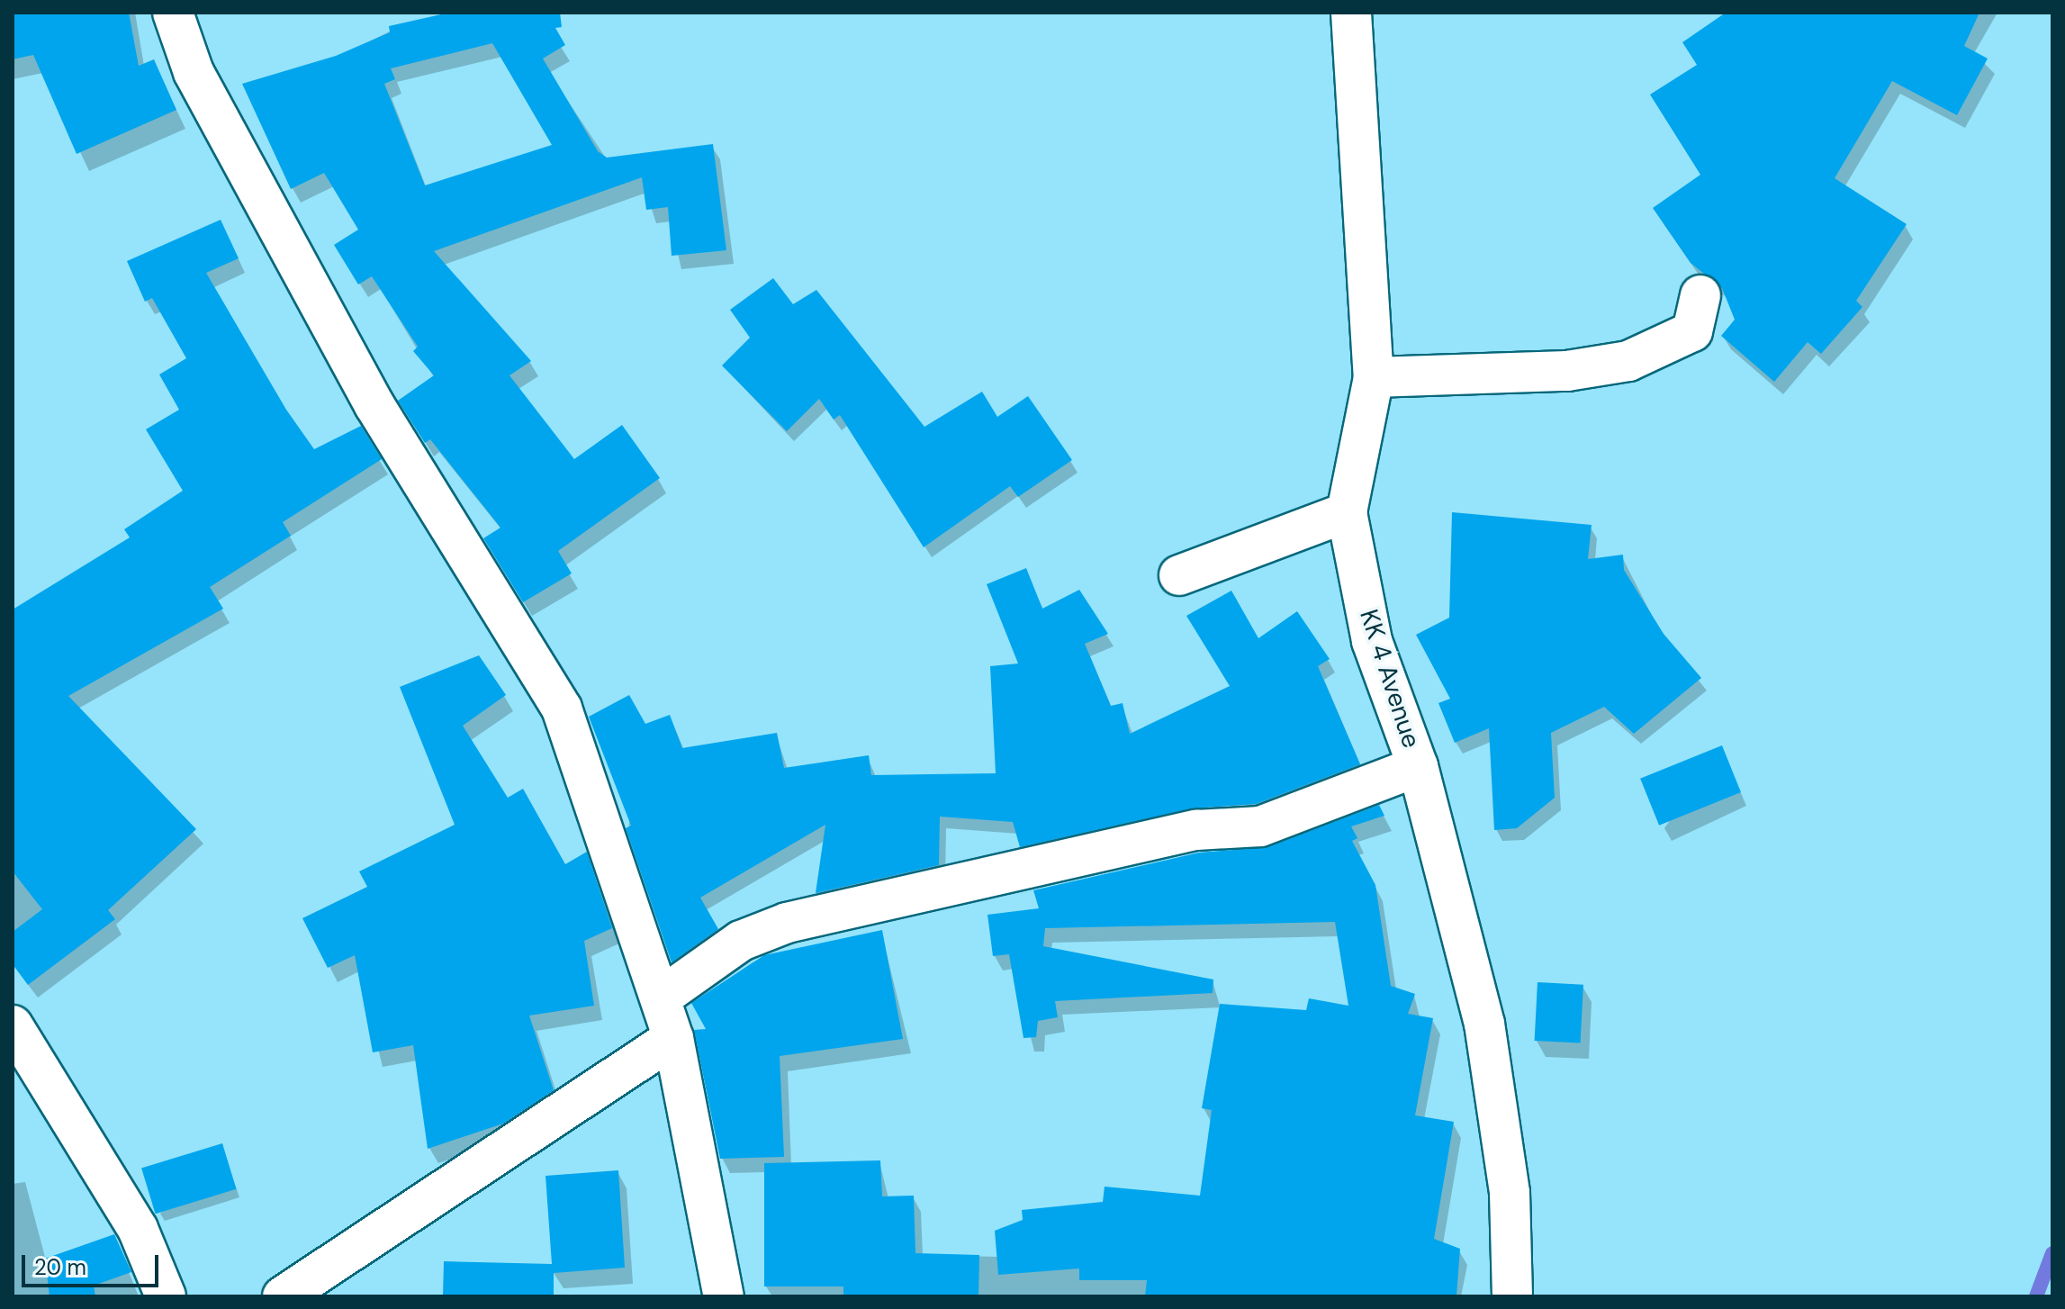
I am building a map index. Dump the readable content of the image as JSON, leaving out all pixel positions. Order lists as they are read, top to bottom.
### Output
{
  "streets": {
    "street": ["KK 4 Avenue"]
  },
  "scale_bar": "20 m"
}
